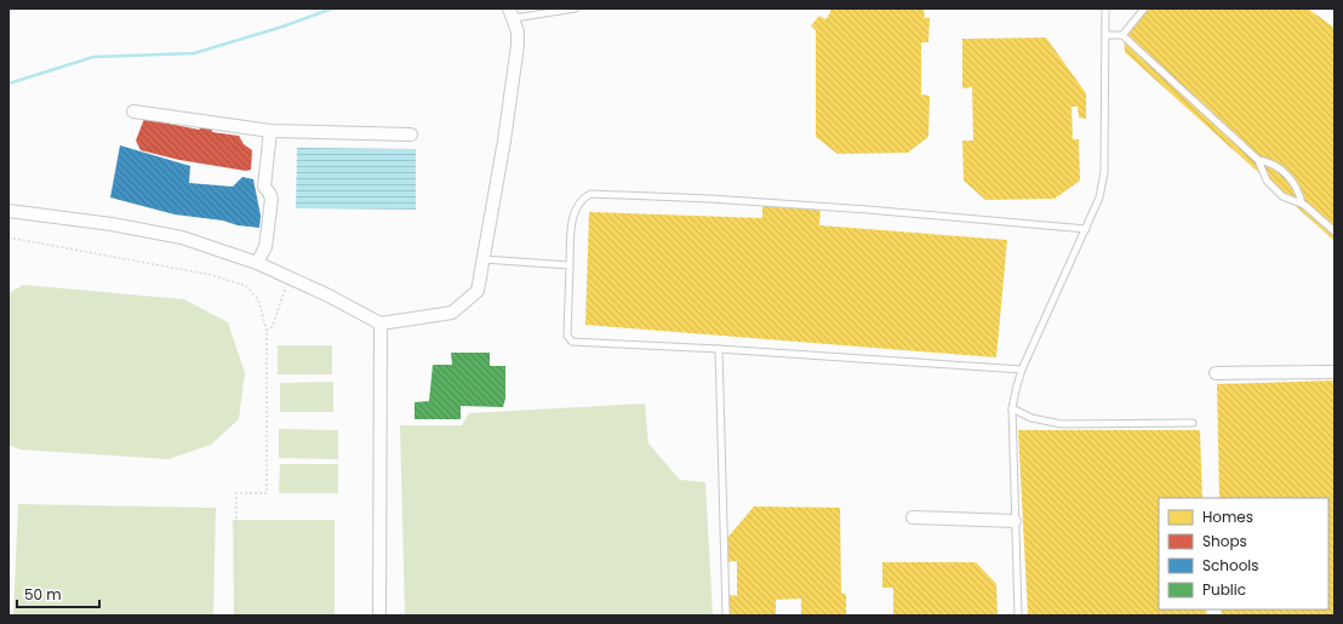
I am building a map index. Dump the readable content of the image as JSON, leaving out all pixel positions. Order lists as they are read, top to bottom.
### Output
{
  "legend": [
    "Homes",
    "Shops",
    "Schools",
    "Public"
  ],
  "scale_bar": "50 m"
}
